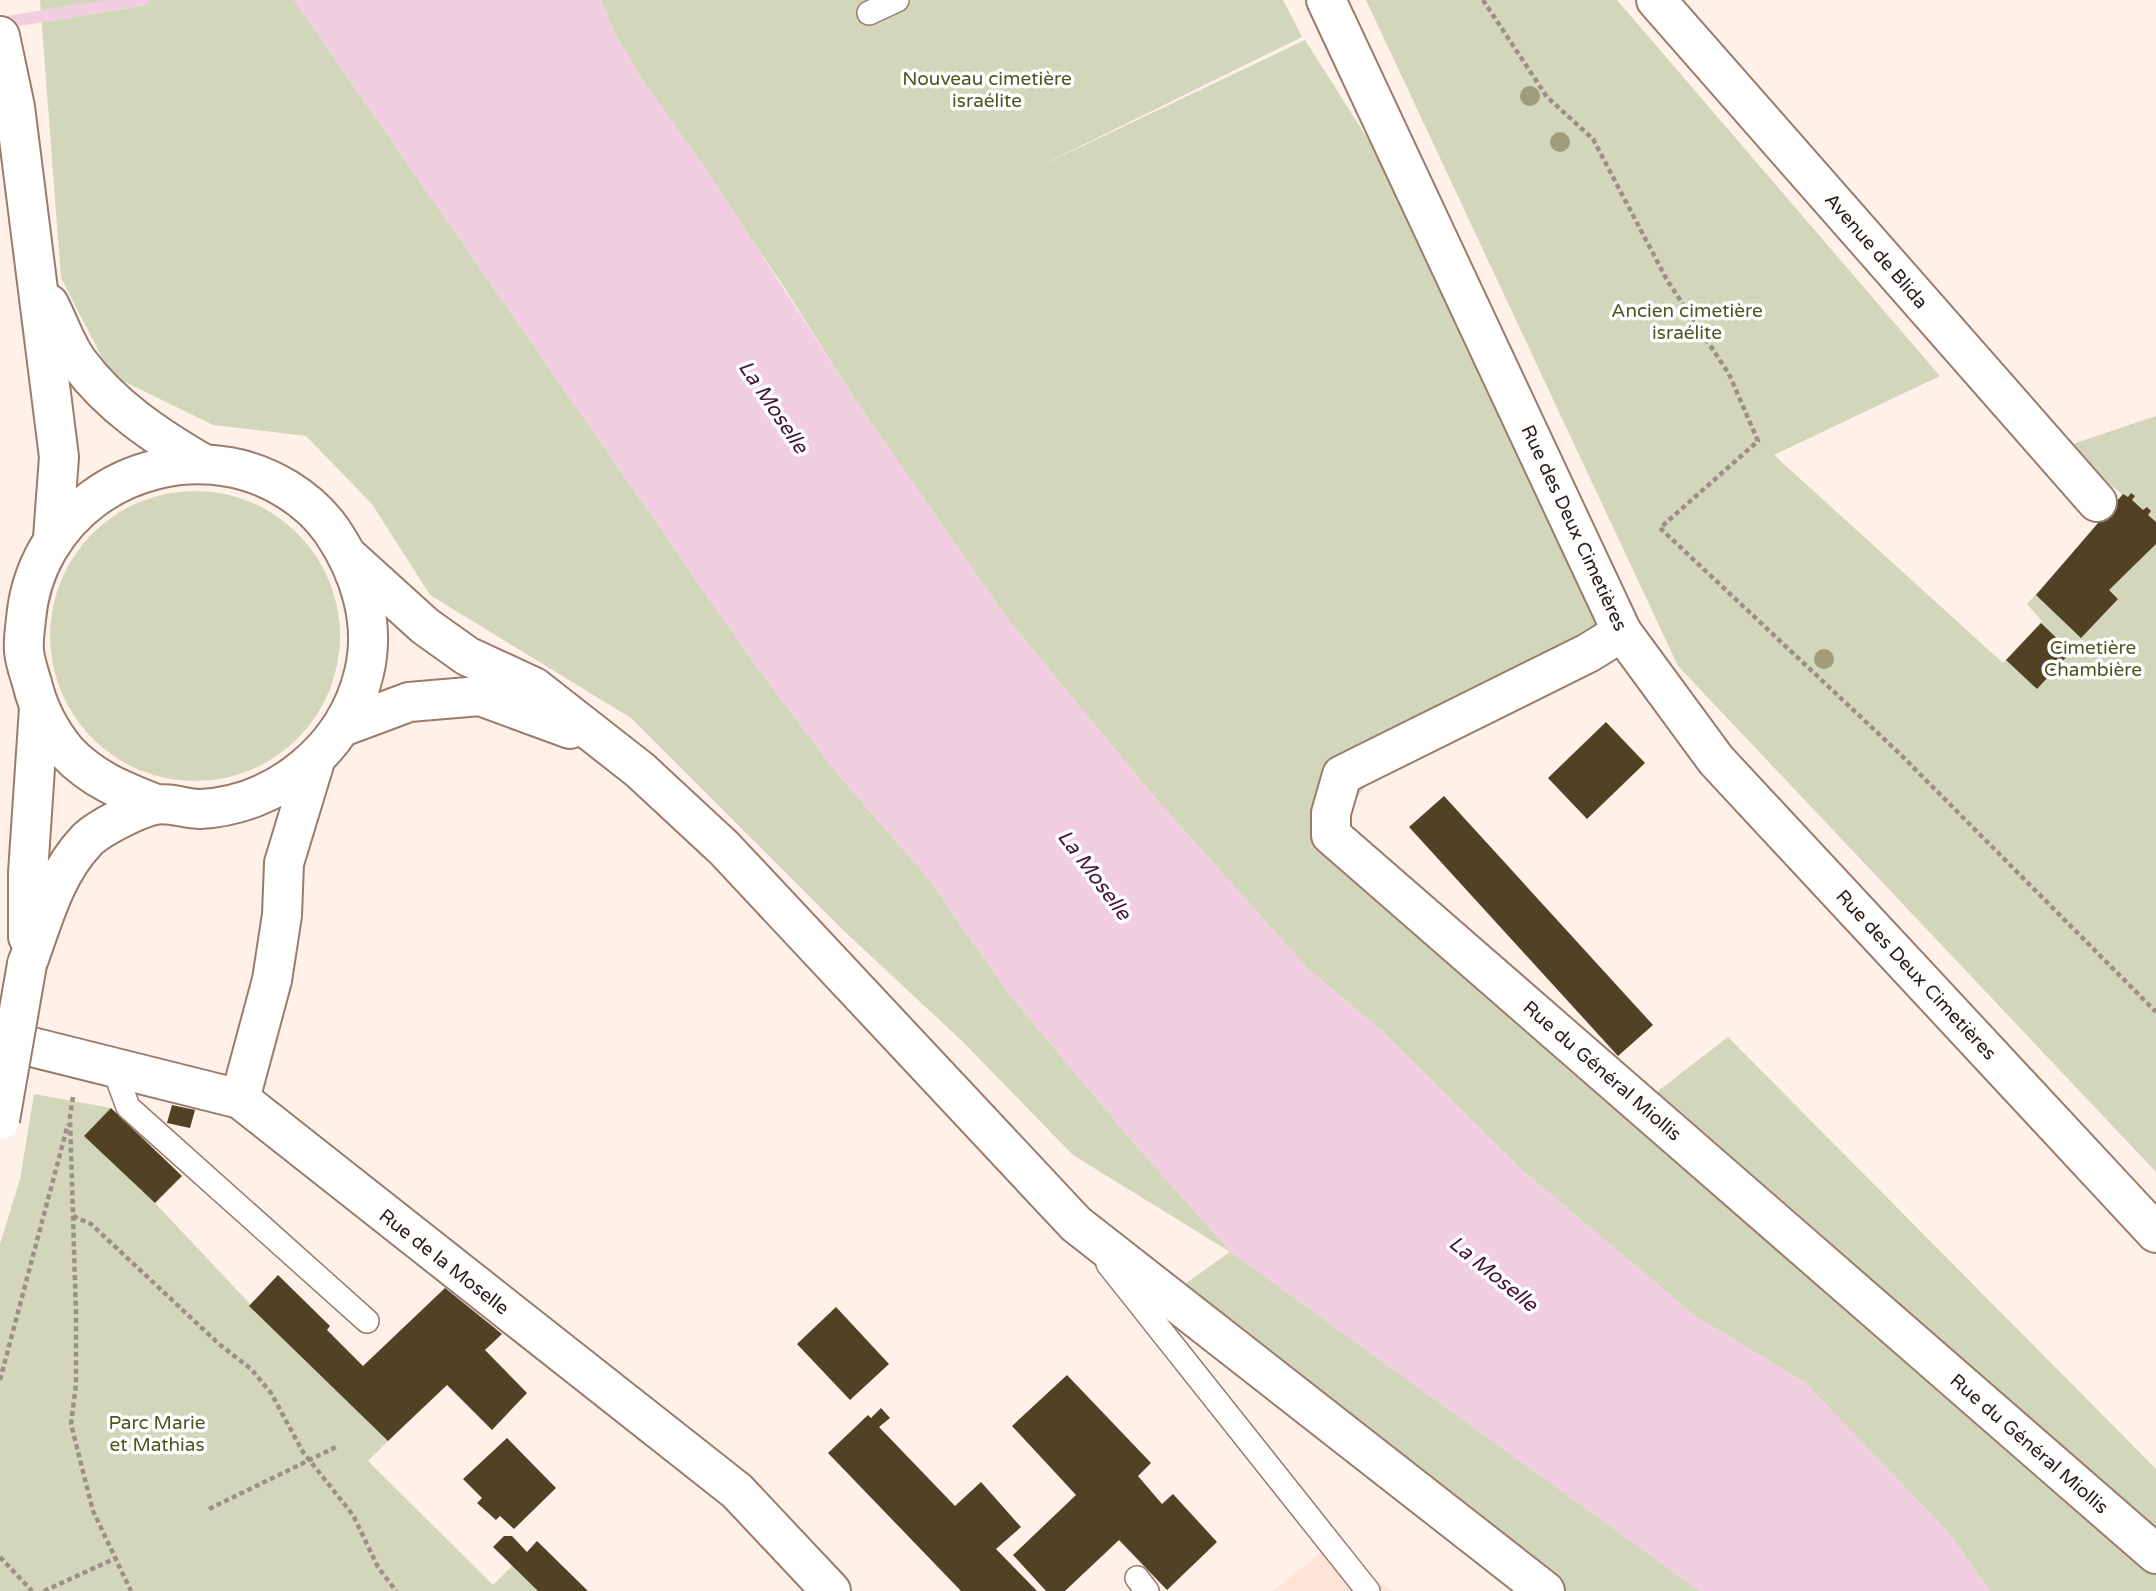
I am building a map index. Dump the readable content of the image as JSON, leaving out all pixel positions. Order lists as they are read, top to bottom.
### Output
{
  "streets": {
    "street": [
      "Avenue de Blida",
      "Rue des Deux Cimetières",
      "Rue du Général Miollis",
      "Rue de la Moselle"
    ]
  },
  "crossings": [
    ["Rue des Deux Cimetières", "Rue du Général Miollis"]
  ],
  "water": ["La Moselle"],
  "parks": [
    "Nouveau cimetière israélite",
    "Ancien cimetière israélite",
    "Cimetière Chambière",
    "Parc Marie et Mathias"
  ]
}
